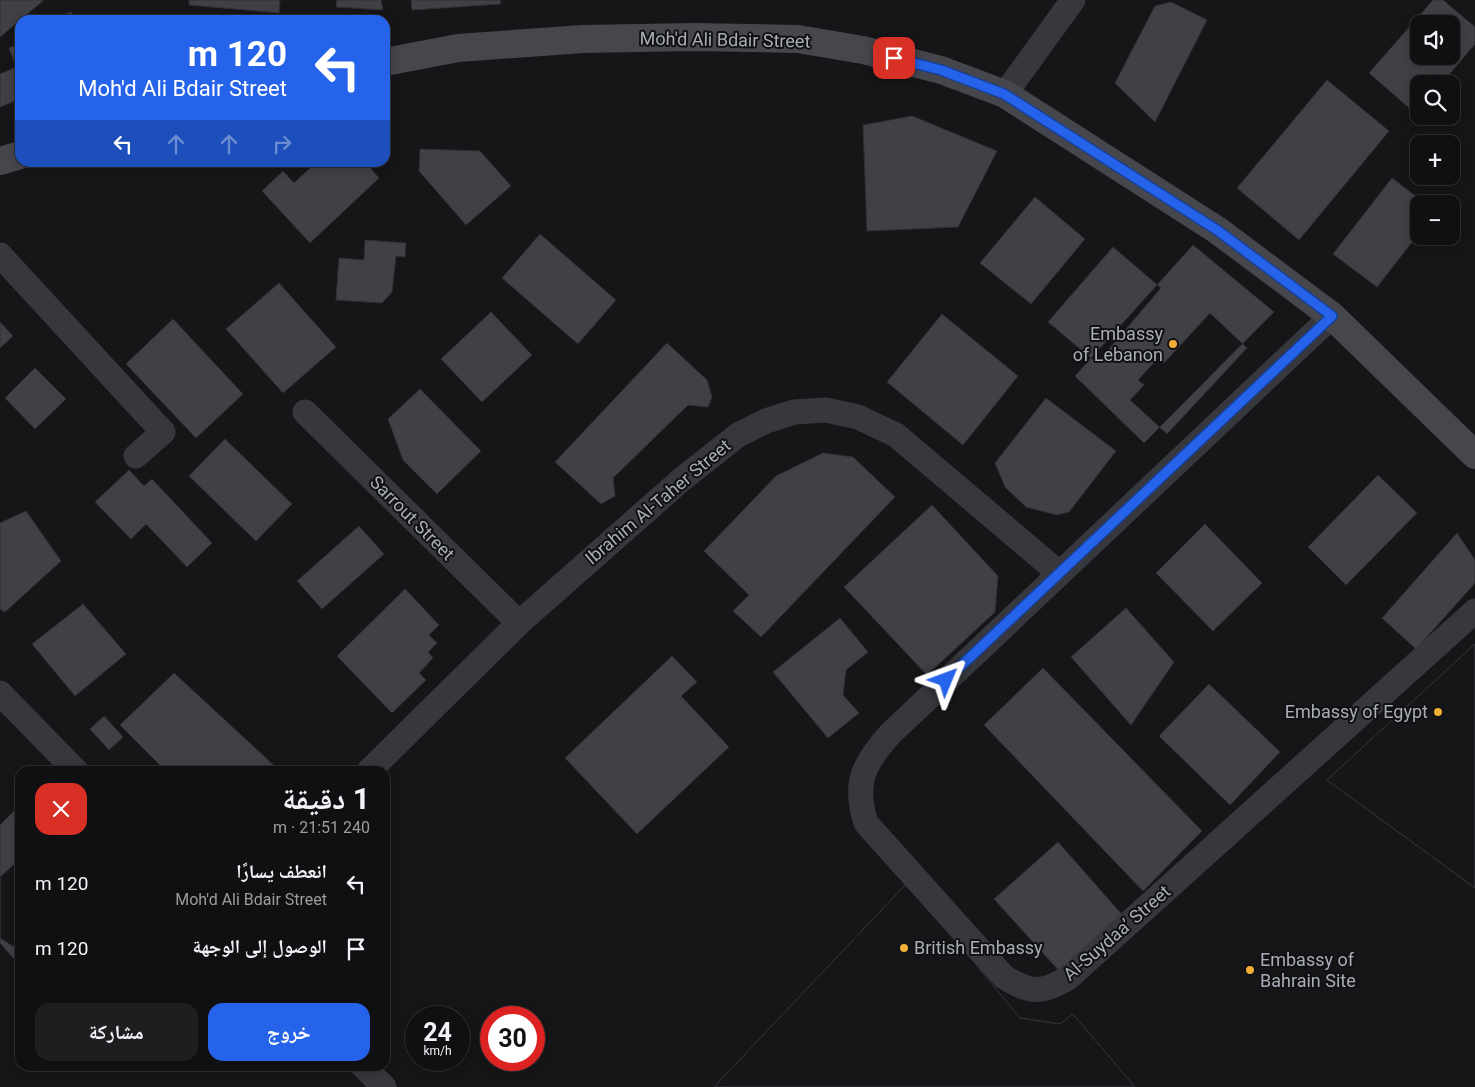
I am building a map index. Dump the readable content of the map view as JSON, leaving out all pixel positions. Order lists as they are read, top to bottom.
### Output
{
  "streets": {
    "street": [
      "Moh'd Ali Bdair Street",
      "Ibrahim Al-Taher Street",
      "Sarrout Street",
      "Al-Suydaa’ Street"
    ]
  },
  "crossings": [
    ["Moh'd Ali Bdair Street", "Al-Suydaa’ Street"],
    ["Ibrahim Al-Taher Street", "Sarrout Street"],
    ["Ibrahim Al-Taher Street", "Al-Suydaa’ Street"]
  ],
  "places": [
    "Embassy of Lebanon",
    "Embassy of Egypt",
    "British Embassy",
    "Embassy of Bahrain Site"
  ],
  "page": {
    "map_buttons": ["+", "−"],
    "turn": ["120 m", "Moh'd Ali Bdair Street"],
    "heading": ["1 دقيقة", "240 m · 21:51"],
    "list": [
      {
        "name": "انعطف يسارًا",
        "note": "Moh'd Ali Bdair Street",
        "value": "120 m"
      },
      {
        "name": "الوصول إلى الوجهة",
        "value": "120 m"
      }
    ],
    "buttons": ["خروج", "مشاركة"],
    "speed": "24 km/h",
    "limit": "30"
  }
}
